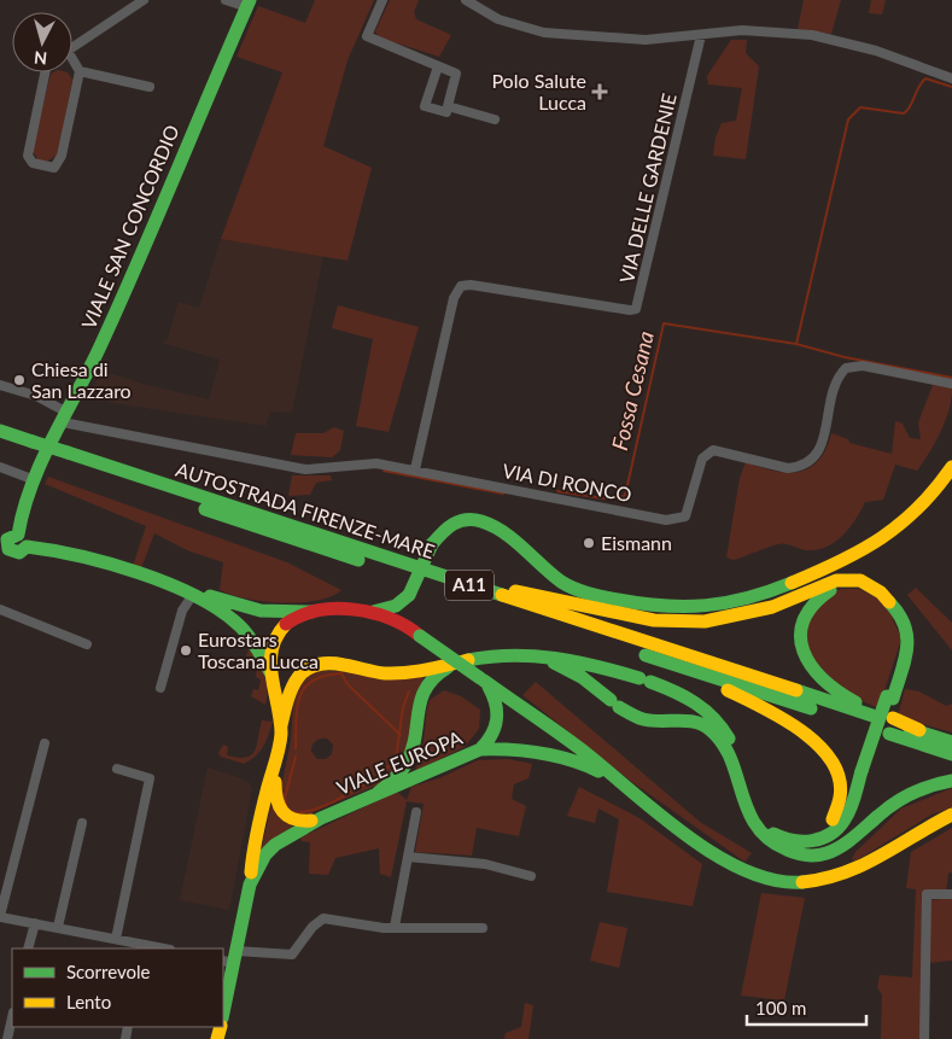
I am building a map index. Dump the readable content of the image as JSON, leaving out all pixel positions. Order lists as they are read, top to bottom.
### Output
{
  "streets": {
    "main road": [
      "VIALE SAN CONCORDIO",
      "AUTOSTRADA FIRENZE-MARE",
      "A11",
      "VIALE EUROPA"
    ],
    "street": ["VIA DELLE GARDENIE", "VIA DI RONCO"]
  },
  "crossings": [
    ["VIA DELLE GARDENIE", "VIA DI RONCO"],
    ["VIALE SAN CONCORDIO", "VIA DI RONCO"],
    ["VIALE SAN CONCORDIO", "VIALE EUROPA"]
  ],
  "water": ["Fossa Cesana"],
  "places": {
    "health": ["Polo Salute Lucca"],
    "other": ["Chiesa di San Lazzaro", "Eismann", "Eurostars Toscana Lucca"]
  },
  "legend": ["Scorrevole", "Lento"],
  "scale_bar": "100 m",
  "north": "bottom"
}
